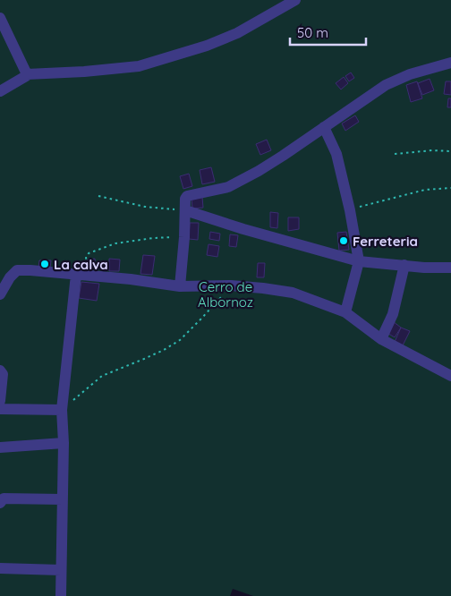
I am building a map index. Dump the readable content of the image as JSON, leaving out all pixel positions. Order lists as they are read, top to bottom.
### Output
{
  "parks": ["Cerro de Albornoz"],
  "places": ["Ferreteria", "La calva"],
  "scale_bar": "50 m"
}
